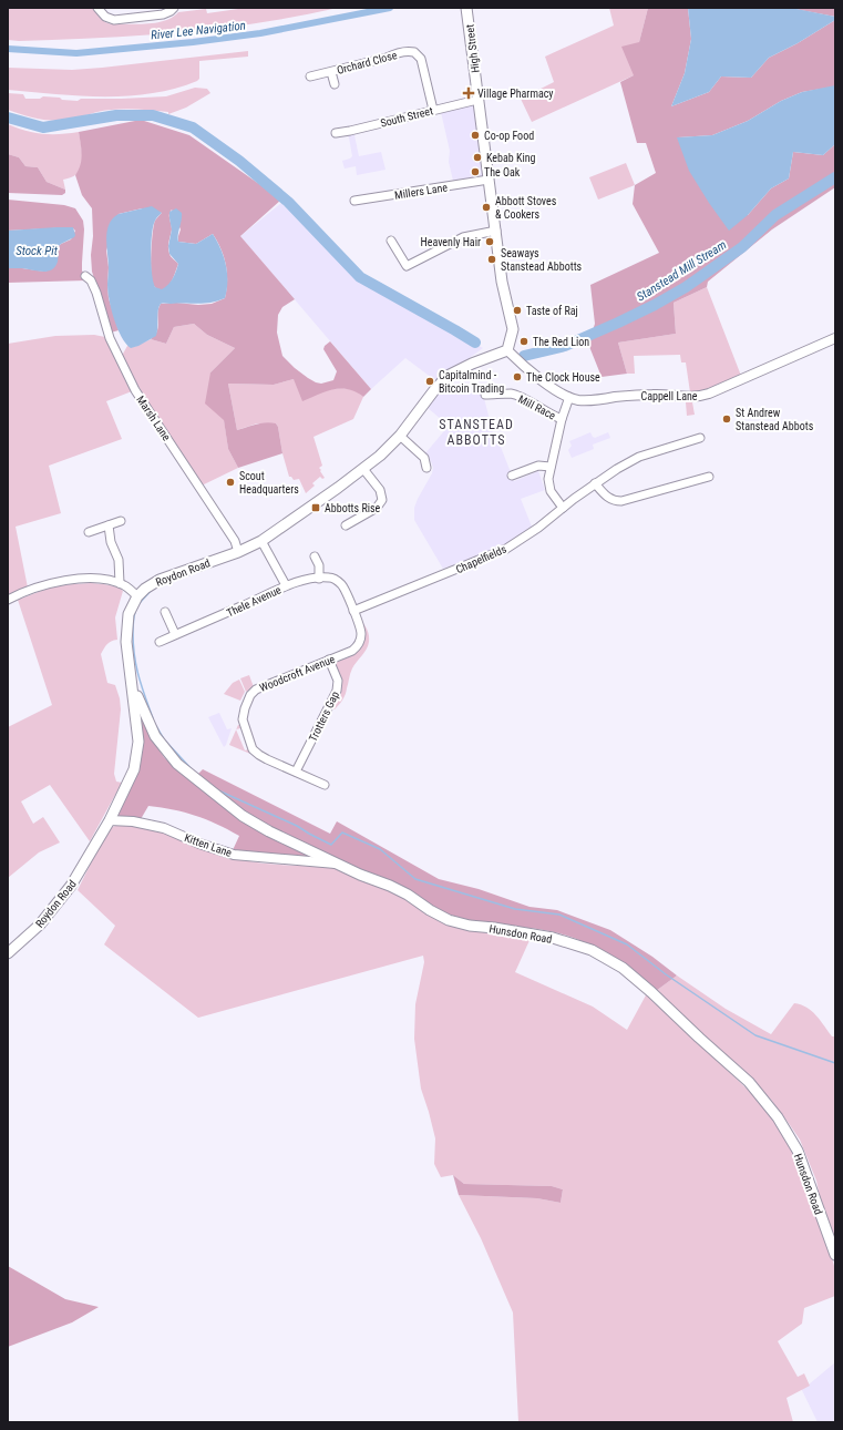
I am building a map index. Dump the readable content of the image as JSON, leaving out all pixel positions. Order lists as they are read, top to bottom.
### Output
{
  "streets": {
    "main road": ["High Street", "Roydon Road", "Hunsdon Road"],
    "street": [
      "Orchard Close",
      "South Street",
      "Millers Lane",
      "Cappell Lane",
      "Mill Race",
      "Marsh Lane",
      "Chapelfields",
      "Thele Avenue",
      "Woodcroft Avenue",
      "Trotters Gap",
      "Kitten Lane"
    ]
  },
  "crossings": [
    ["High Street", "South Street"],
    ["High Street", "Millers Lane"],
    ["High Street", "Cappell Lane"],
    ["High Street", "Roydon Road"],
    ["Orchard Close", "South Street"],
    ["Cappell Lane", "Roydon Road"],
    ["Marsh Lane", "Roydon Road"],
    ["Chapelfields", "Woodcroft Avenue"],
    ["Roydon Road", "Thele Avenue"],
    ["Roydon Road", "Kitten Lane"],
    ["Roydon Road", "Hunsdon Road"],
    ["Thele Avenue", "Woodcroft Avenue"],
    ["Woodcroft Avenue", "Trotters Gap"],
    ["Kitten Lane", "Hunsdon Road"]
  ],
  "districts": ["STANSTEAD ABBOTTS"],
  "water": ["River Lee Navigation", "Stock Pit", "Stanstead Mill Stream"],
  "places": {
    "health": ["Village Pharmacy"],
    "other": [
      "Co-op Food",
      "Kebab King",
      "The Oak",
      "Abbott Stoves & Cookers",
      "Heavenly Hair",
      "Seaways Stanstead Abbotts",
      "Taste of Raj",
      "The Red Lion",
      "The Clock House",
      "Capitalmind - Bitcoin Trading",
      "St Andrew Stanstead Abbots",
      "Scout Headquarters"
    ],
    "transit": ["Abbotts Rise"]
  }
}
